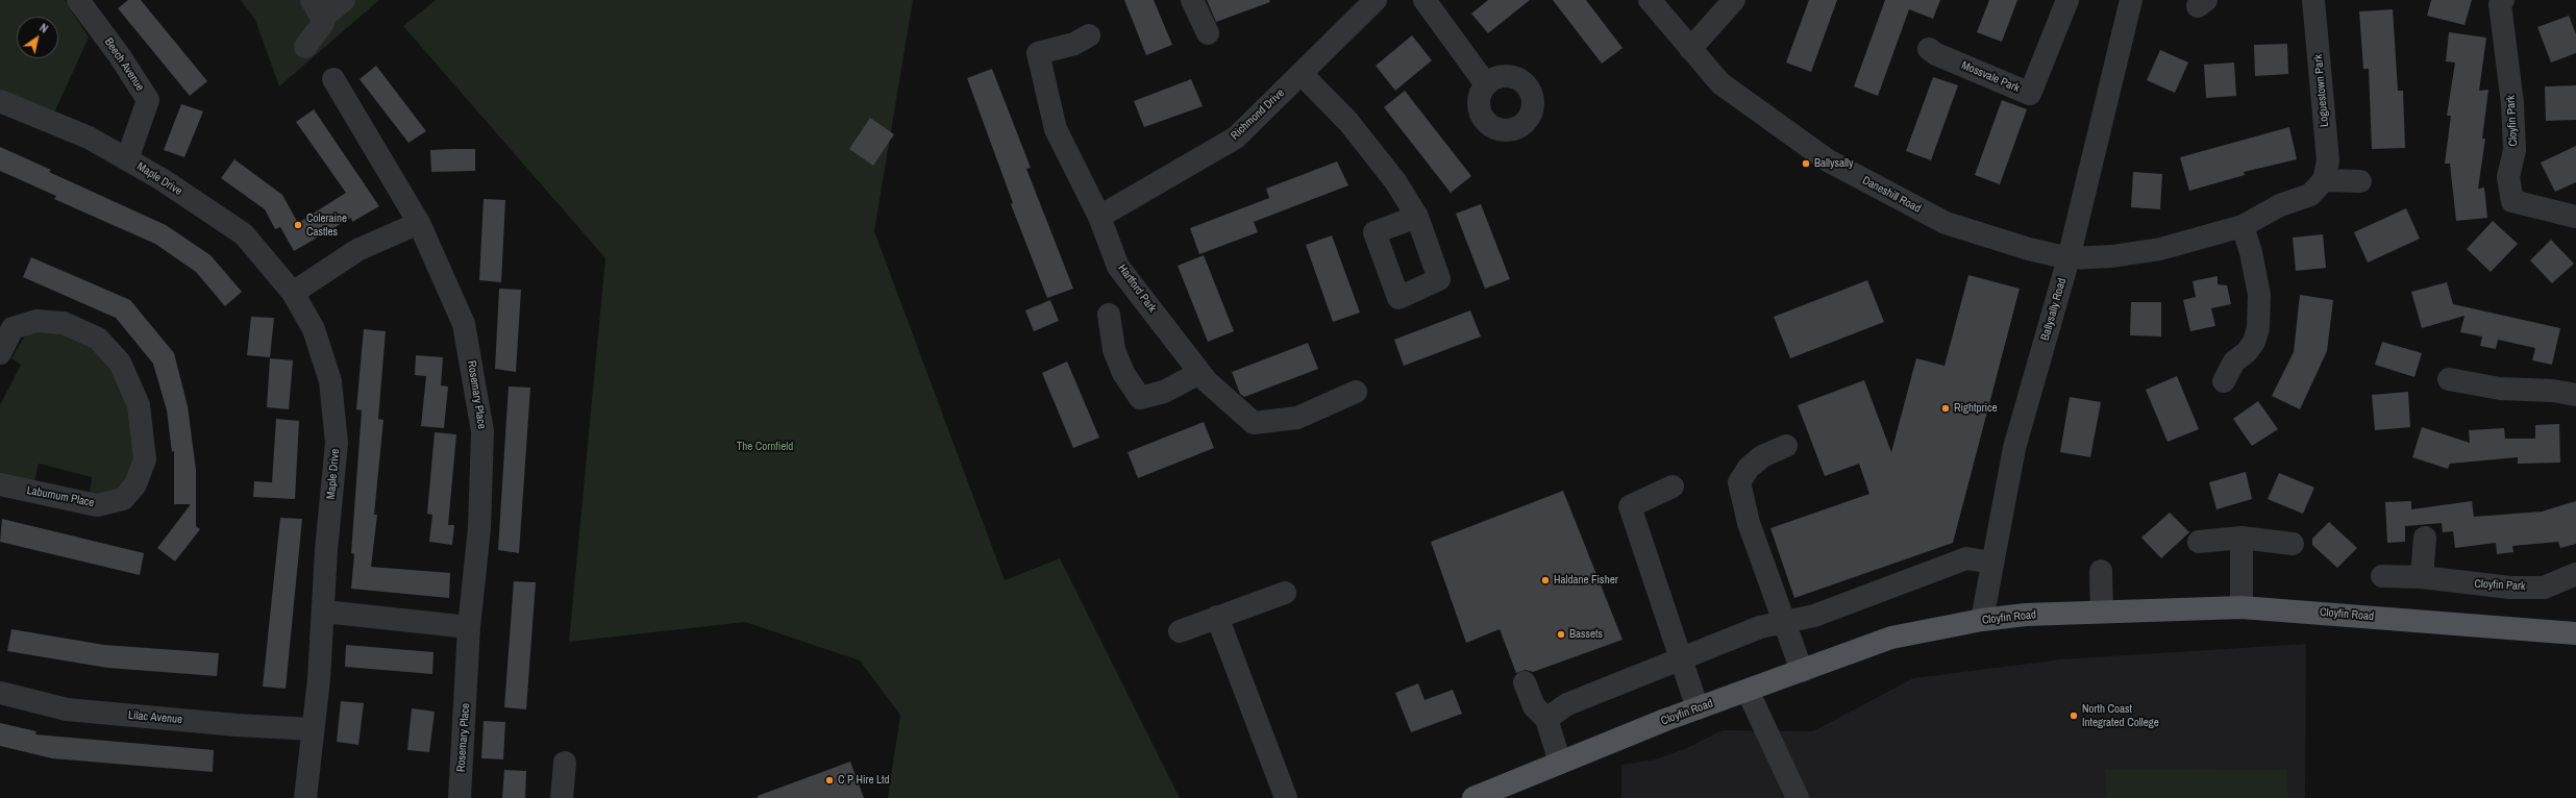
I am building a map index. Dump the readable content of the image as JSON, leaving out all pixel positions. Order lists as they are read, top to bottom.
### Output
{
  "streets": {
    "main road": ["Cloyfin Road"],
    "street": [
      "Beech Avenue",
      "Mossvale Park",
      "Loguestown Park",
      "Richmond Drive",
      "Cloyfin Park",
      "Maple Drive",
      "Daneshill Road",
      "Hartford Park",
      "Ballysally Road",
      "Rosemary Place",
      "Laburnum Place",
      "Lilac Avenue"
    ]
  },
  "crossings": [
    ["Beech Avenue", "Maple Drive"],
    ["Richmond Drive", "Hartford Park"],
    ["Maple Drive", "Lilac Avenue"],
    ["Daneshill Road", "Ballysally Road"],
    ["Ballysally Road", "Cloyfin Road"]
  ],
  "parks": ["The Cornfield"],
  "places": [
    "Ballysally",
    "Coleraine Castles",
    "Rightprice",
    "Haldane Fisher",
    "Bassets",
    "North Coast Integrated College",
    "C P Hire Ltd"
  ],
  "north": "top right"
}
